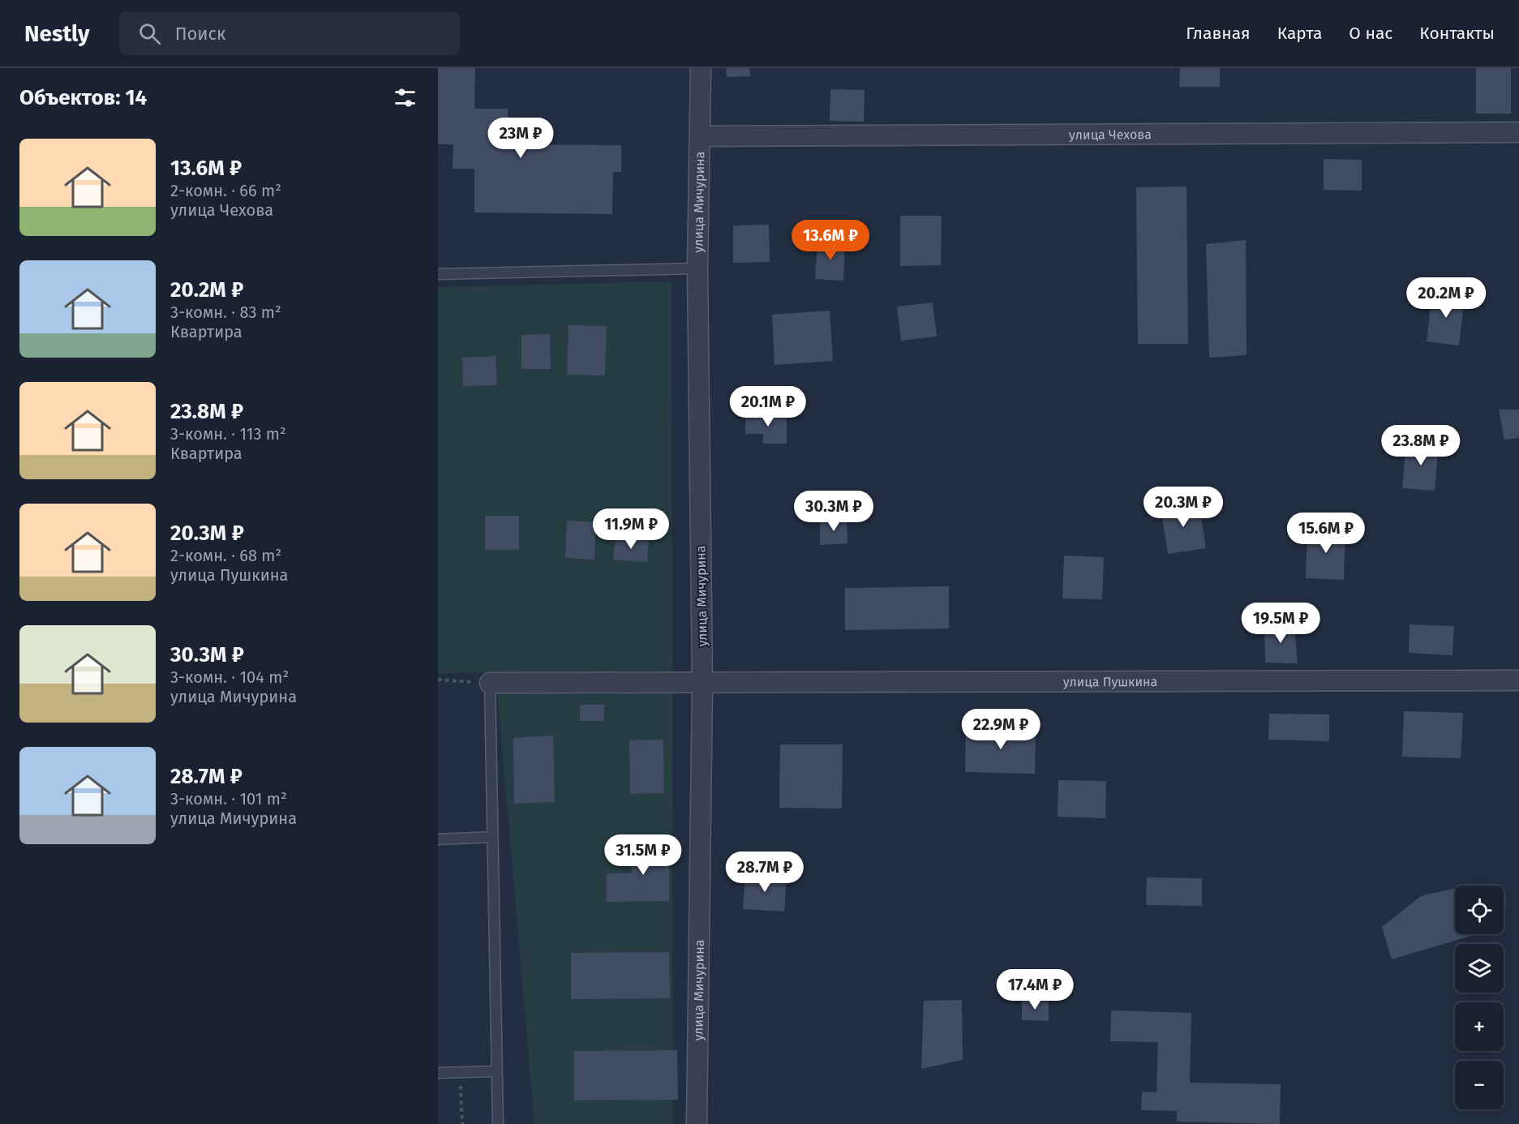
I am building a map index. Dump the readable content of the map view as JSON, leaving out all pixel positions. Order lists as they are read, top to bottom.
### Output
{
  "streets": {
    "street": ["улица Чехова", "улица Мичурина", "улица Пушкина"]
  },
  "crossings": [
    ["улица Чехова", "улица Мичурина"],
    ["улица Мичурина", "улица Пушкина"]
  ],
  "page": {
    "header": "Nestly",
    "search": "Поиск",
    "nav": [
      "Главная",
      "Карта",
      "О нас",
      "Контакты"
    ],
    "heading": "Объектов: 14",
    "price": [
      "23M ₽",
      "13.6M ₽",
      "20.2M ₽",
      "20.1M ₽",
      "23.8M ₽",
      "20.3M ₽",
      "30.3M ₽",
      "11.9M ₽",
      "15.6M ₽",
      "19.5M ₽",
      "22.9M ₽",
      "31.5M ₽",
      "28.7M ₽",
      "17.4M ₽"
    ],
    "list": [
      {
        "name": "13.6M ₽",
        "note": "2-комн. · 66 m² · улица Чехова"
      },
      {
        "name": "20.2M ₽",
        "note": "3-комн. · 83 m² · Квартира"
      },
      {
        "name": "23.8M ₽",
        "note": "3-комн. · 113 m² · Квартира"
      },
      {
        "name": "20.3M ₽",
        "note": "2-комн. · 68 m² · улица Пушкина"
      },
      {
        "name": "30.3M ₽",
        "note": "3-комн. · 104 m² · улица Мичурина"
      },
      {
        "name": "28.7M ₽",
        "note": "3-комн. · 101 m² · улица Мичурина"
      }
    ],
    "map_buttons": ["+", "−"]
  }
}
